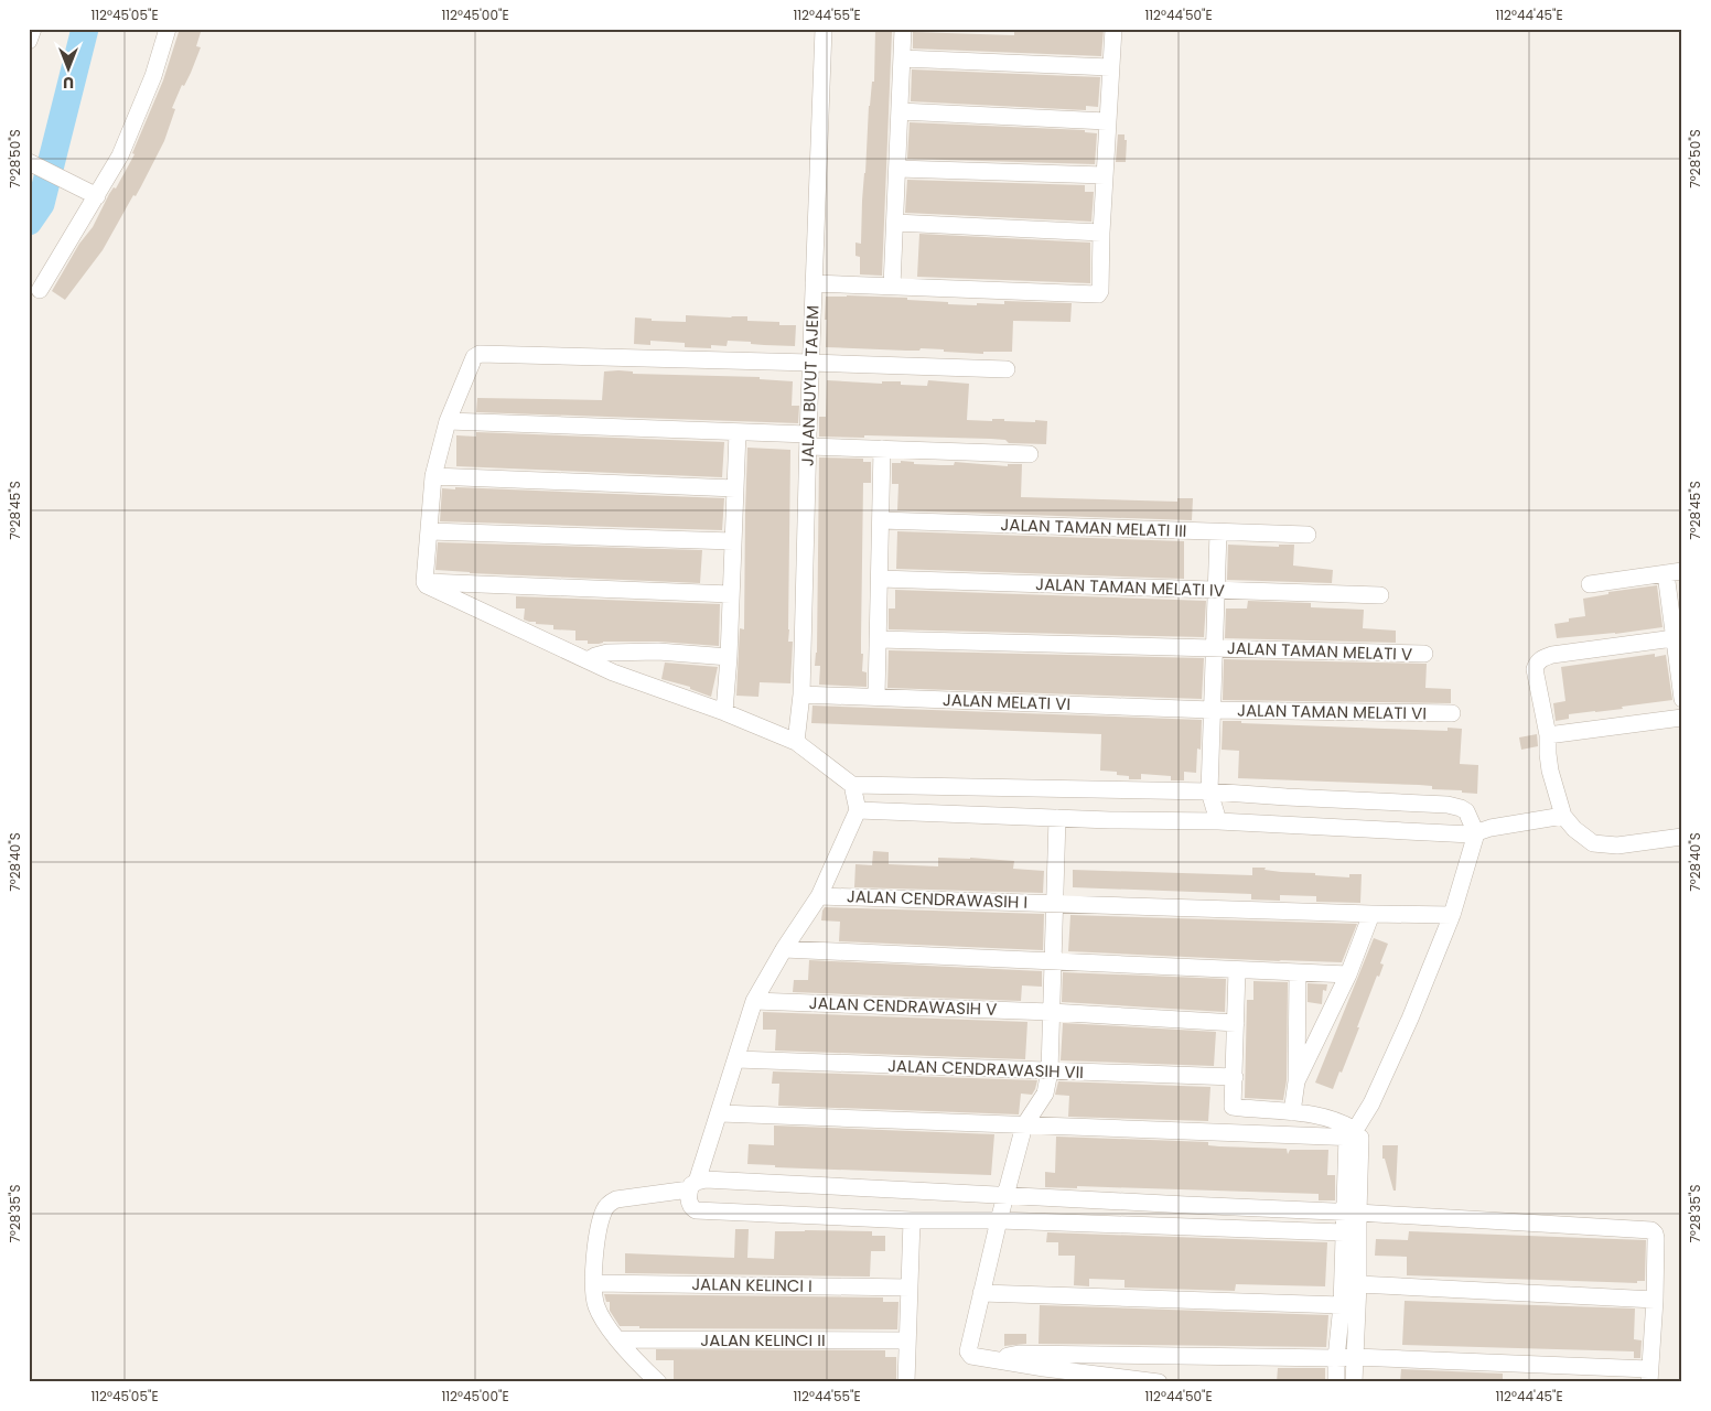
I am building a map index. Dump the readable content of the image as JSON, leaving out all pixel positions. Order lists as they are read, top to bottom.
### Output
{
  "streets": {
    "street": [
      "JALAN BUYUT TAJEM",
      "JALAN TAMAN MELATI III",
      "JALAN TAMAN MELATI IV",
      "JALAN TAMAN MELATI V",
      "JALAN MELATI VI",
      "JALAN TAMAN MELATI VI",
      "JALAN CENDRAWASIH I",
      "JALAN CENDRAWASIH V",
      "JALAN CENDRAWASIH VII",
      "JALAN KELINCI I",
      "JALAN KELINCI II"
    ]
  },
  "crossings": [
    ["JALAN BUYUT TAJEM", "JALAN MELATI VI"],
    ["JALAN MELATI VI", "JALAN TAMAN MELATI VI"]
  ],
  "north": "bottom",
  "coordinates": [
    "112°45'05\"E",
    "112°45'00\"E",
    "112°44'55\"E",
    "112°44'50\"E",
    "112°44'45\"E",
    "7°28'50\"S",
    "7°28'45\"S",
    "7°28'40\"S",
    "7°28'35\"S"
  ]
}
